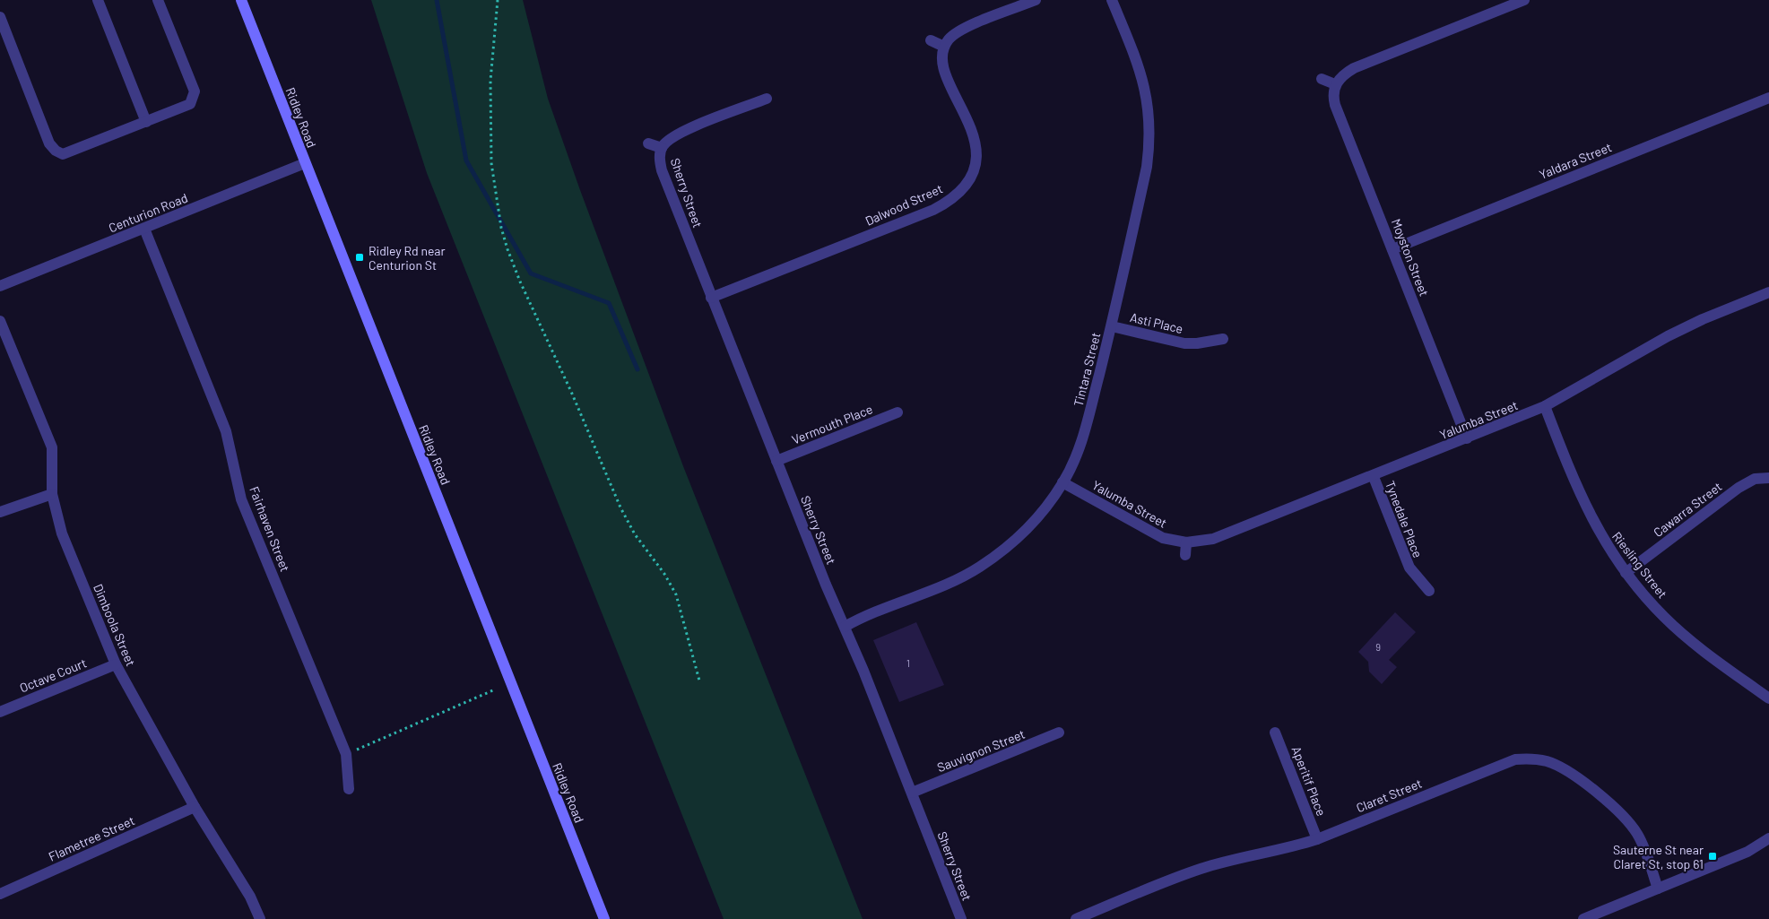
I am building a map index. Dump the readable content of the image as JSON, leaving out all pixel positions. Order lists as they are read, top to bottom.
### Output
{
  "streets": {
    "street": [
      "Ridley Road",
      "Yaldara Street",
      "Sherry Street",
      "Dalwood Street",
      "Centurion Road",
      "Moyston Street",
      "Asti Place",
      "Tintara Street",
      "Yalumba Street",
      "Vermouth Place",
      "Cawarra Street",
      "Tynedale Place",
      "Fairhaven Street",
      "Riesling Street",
      "Dimboola Street",
      "Octave Court",
      "Sauvignon Street",
      "Aperitif Place",
      "Claret Street",
      "Flametree Street"
    ]
  },
  "crossings": [
    ["Ridley Road", "Centurion Road"],
    ["Yaldara Street", "Moyston Street"],
    ["Sherry Street", "Dalwood Street"],
    ["Sherry Street", "Tintara Street"],
    ["Sherry Street", "Vermouth Place"],
    ["Sherry Street", "Sauvignon Street"],
    ["Centurion Road", "Fairhaven Street"],
    ["Moyston Street", "Yalumba Street"],
    ["Asti Place", "Tintara Street"],
    ["Tintara Street", "Yalumba Street"],
    ["Yalumba Street", "Tynedale Place"],
    ["Yalumba Street", "Riesling Street"],
    ["Cawarra Street", "Riesling Street"],
    ["Dimboola Street", "Octave Court"],
    ["Dimboola Street", "Flametree Street"],
    ["Aperitif Place", "Claret Street"]
  ],
  "places": {
    "transit": ["Ridley Rd near Centurion St", "Sauterne St near Claret St, stop 61"]
  },
  "house_numbers": ["9", "1"]
}
